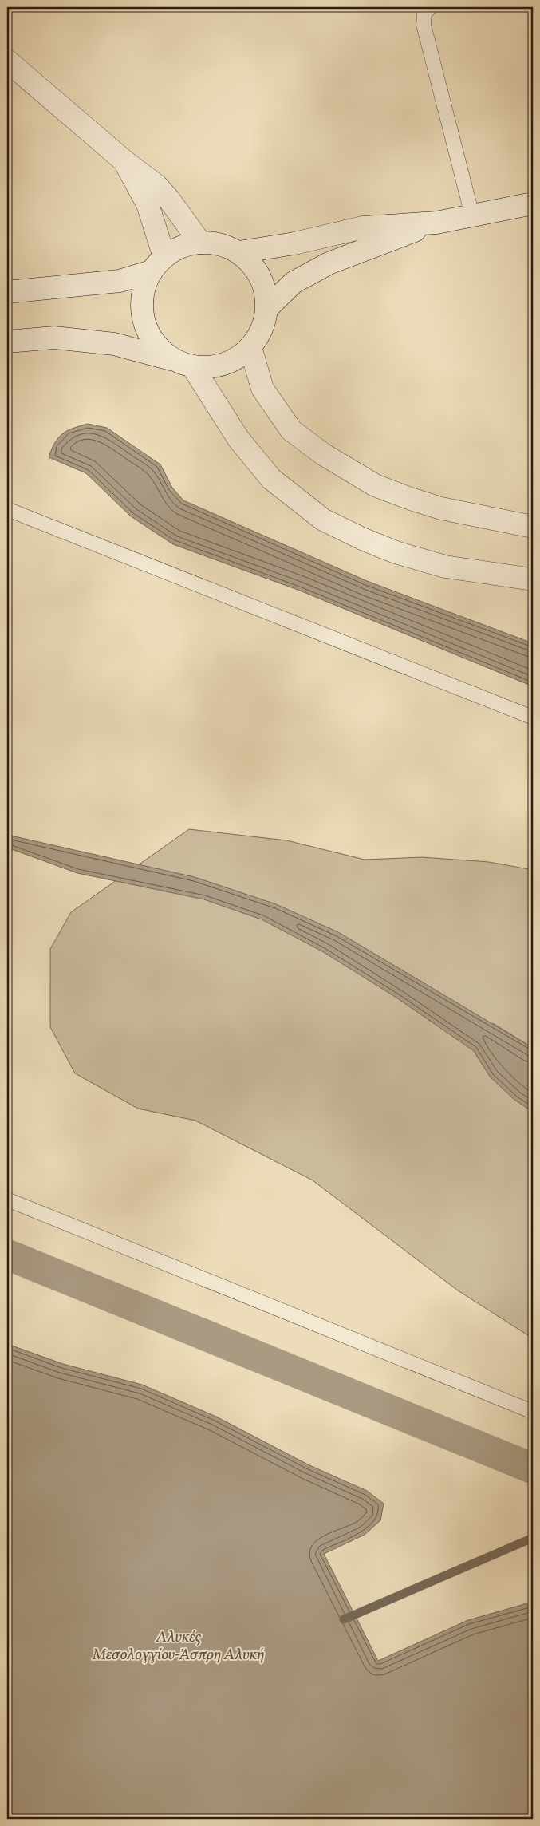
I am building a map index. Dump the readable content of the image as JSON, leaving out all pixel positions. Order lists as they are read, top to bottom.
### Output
{
  "water": ["Αλυκές Μεσολογγίου-Άσπρη Αλυκή"]
}
